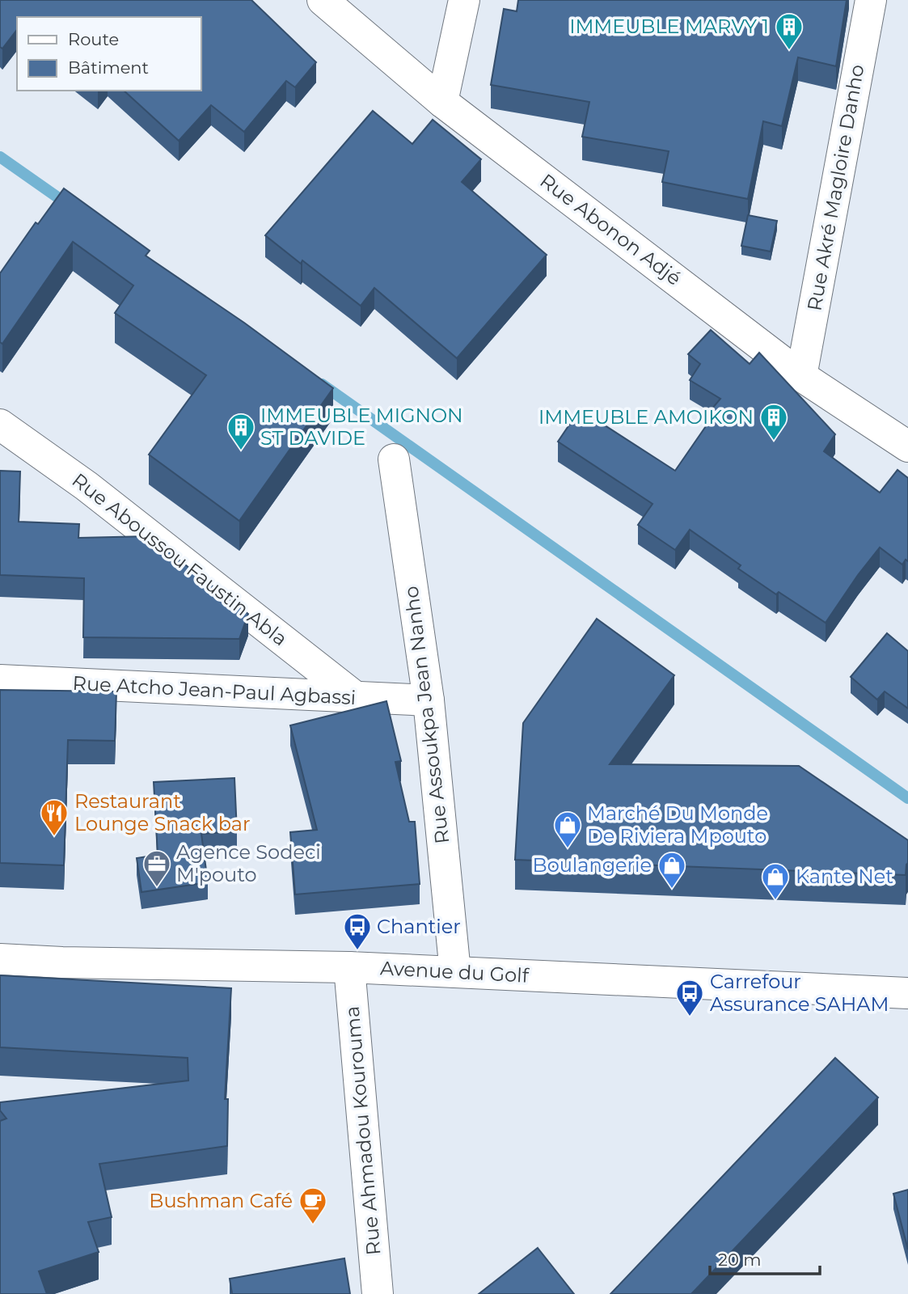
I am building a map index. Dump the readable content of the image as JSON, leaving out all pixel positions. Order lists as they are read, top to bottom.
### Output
{
  "streets": {
    "street": [
      "Rue Akré Magloire Danho",
      "Rue Abonon Adjé",
      "Rue Aboussou Faustin Abla",
      "Rue Atcho Jean-Paul Agbassi",
      "Rue Assoukpa Jean Nanho",
      "Avenue du Golf",
      "Rue Ahmadou Kourouma"
    ]
  },
  "crossings": [
    ["Rue Akré Magloire Danho", "Rue Abonon Adjé"],
    ["Rue Aboussou Faustin Abla", "Rue Atcho Jean-Paul Agbassi"],
    ["Rue Atcho Jean-Paul Agbassi", "Rue Assoukpa Jean Nanho"],
    ["Rue Assoukpa Jean Nanho", "Avenue du Golf"],
    ["Avenue du Golf", "Rue Ahmadou Kourouma"]
  ],
  "places": {
    "building": ["IMMEUBLE MARVY 1", "IMMEUBLE AMOIKON", "IMMEUBLE MIGNON ST DAVIDE"],
    "restaurant": ["Restaurant Lounge Snack bar"],
    "shop": ["Marché Du Monde De Riviera Mpouto", "Boulangerie", "Kante Net"],
    "office": ["Agence Sodeci M'pouto"],
    "bus stop": ["Chantier", "Carrefour Assurance SAHAM"],
    "cafe": ["Bushman Café"]
  },
  "legend": ["Route", "Bâtiment"],
  "scale_bar": "20 m"
}
